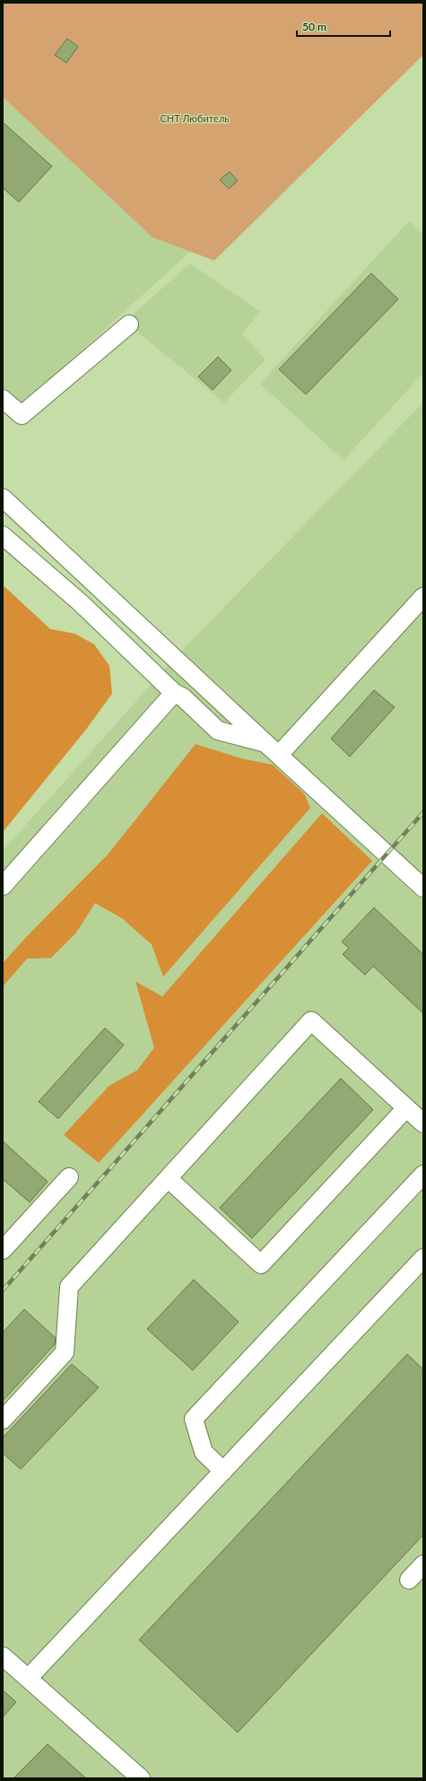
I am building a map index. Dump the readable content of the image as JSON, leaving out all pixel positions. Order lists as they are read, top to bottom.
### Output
{
  "parks": ["СНТ Любитель"],
  "scale_bar": "50 m"
}
